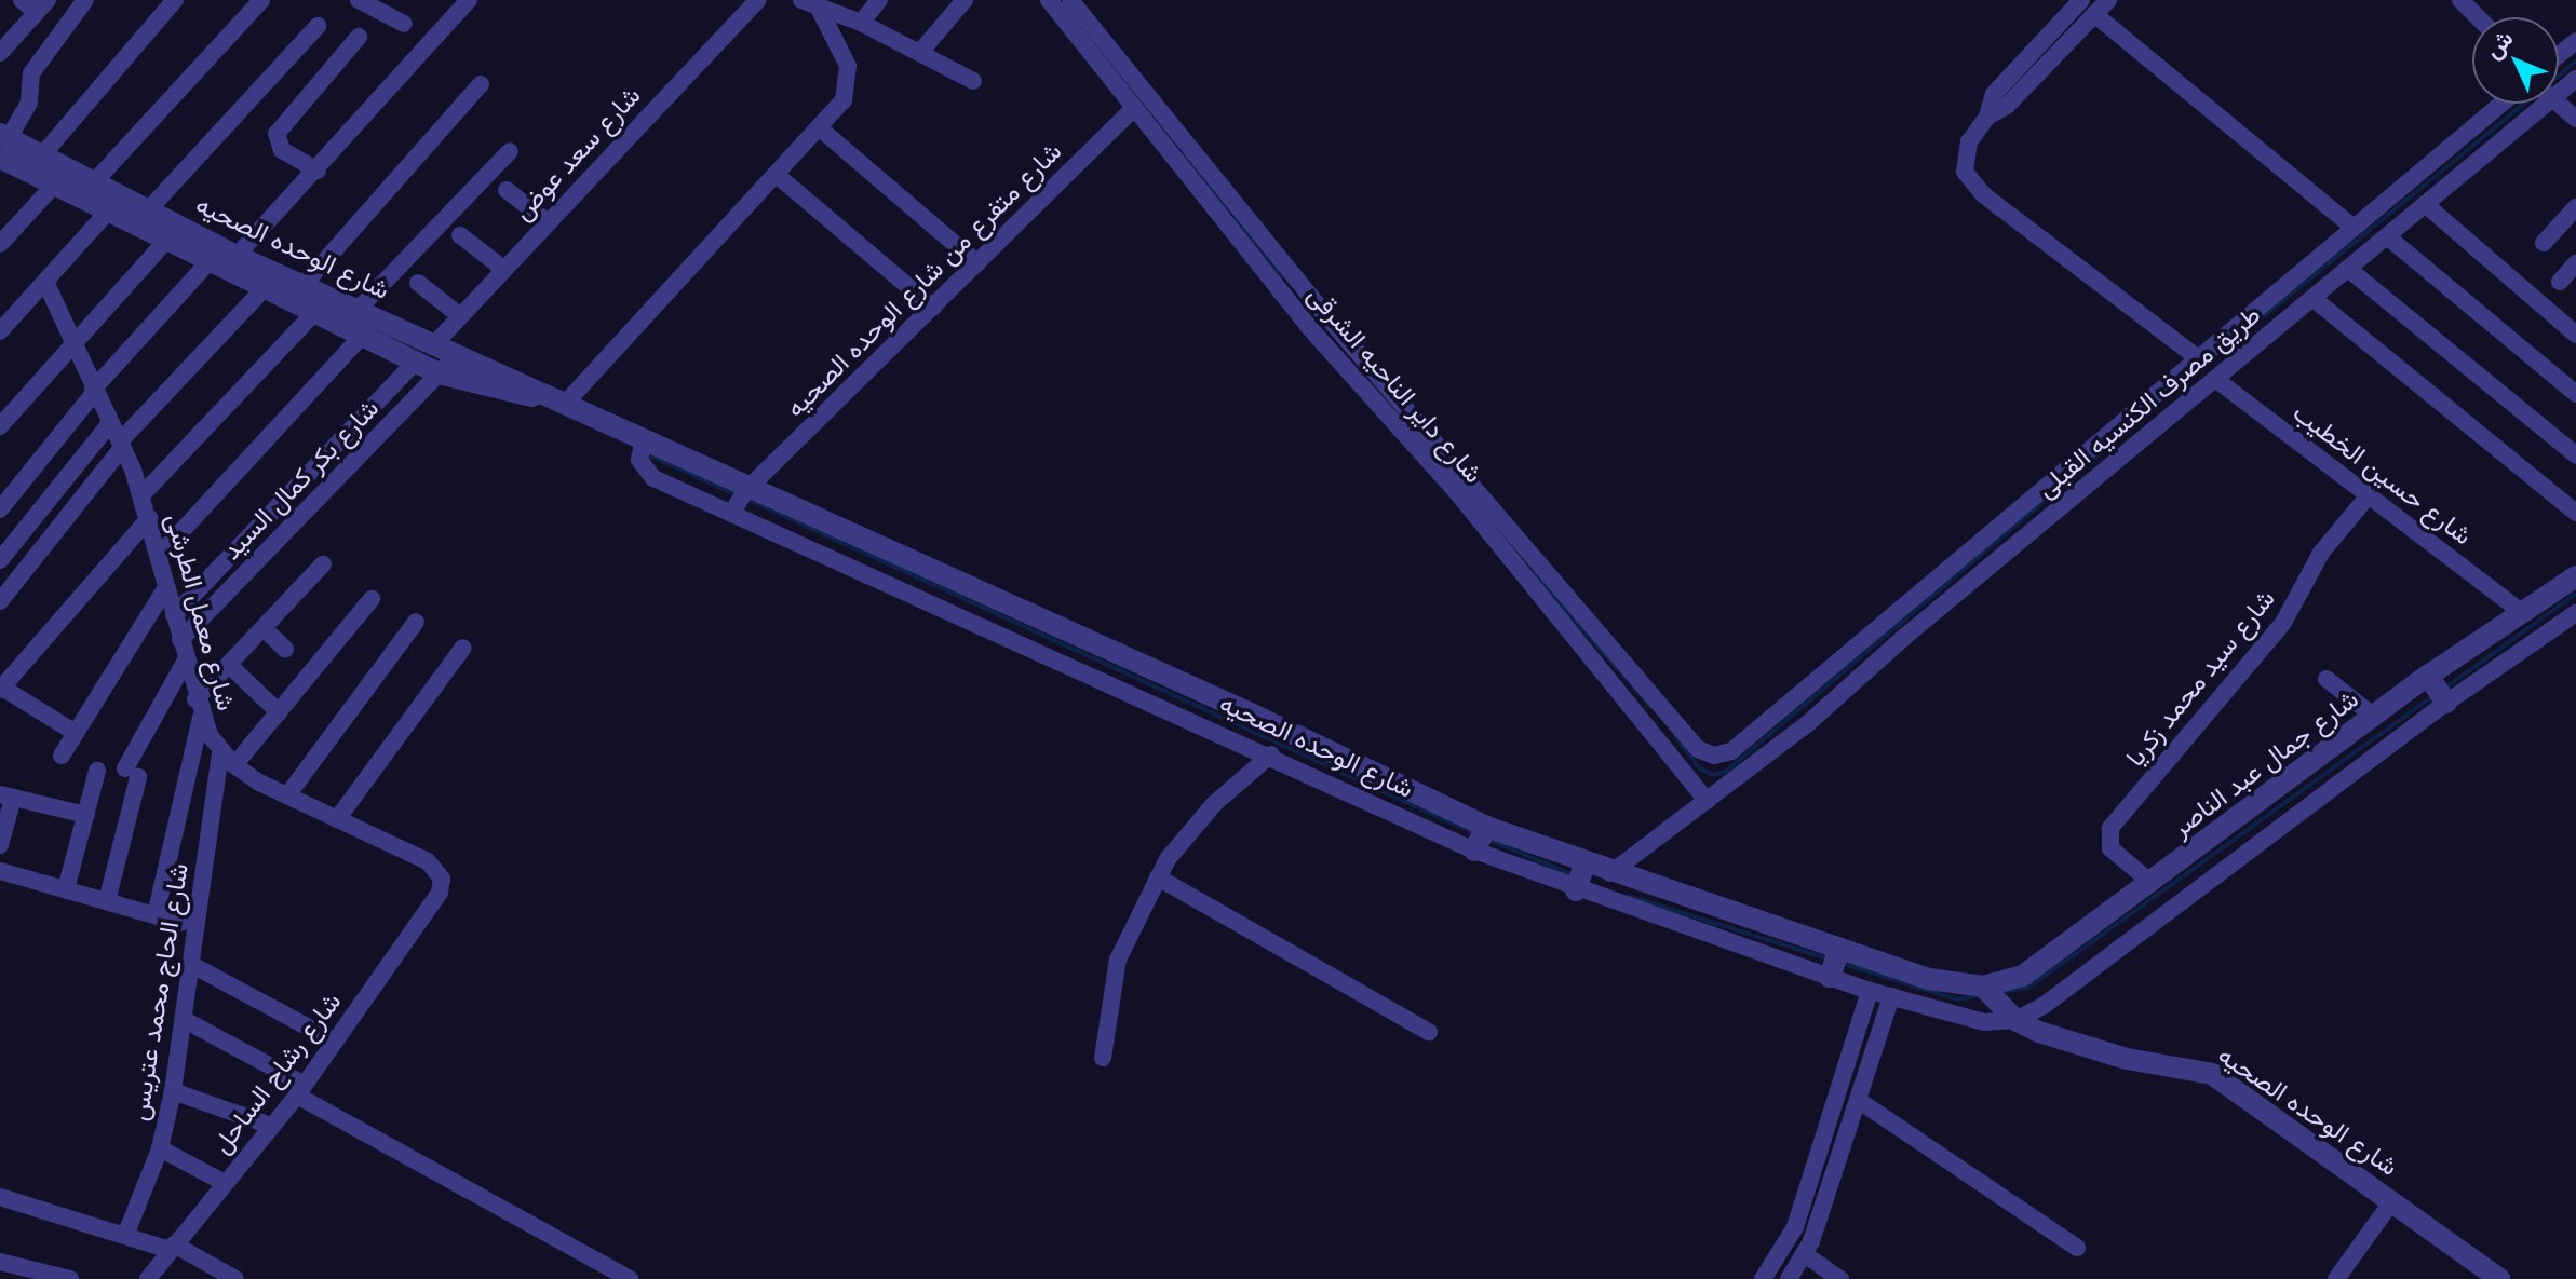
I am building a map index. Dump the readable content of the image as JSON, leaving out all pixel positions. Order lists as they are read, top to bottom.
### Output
{
  "streets": {
    "street": [
      "شارع سعد عوض",
      "شارع الوحده الصحيه",
      "شارع متفرع من شارع الوحده الصحيه",
      "شارع داير الناحيه الشرقى",
      "طريق مصرف الكنسيه القبلى",
      "شارع حسين الخطيب",
      "شارع بكر كمال السيد",
      "شارع معمل الطرشى",
      "شارع سيد محمد زكريا",
      "شارع جمال عبد الناصر",
      "شارع الحاج محمد عتريس",
      "شارع رشاح الساحل"
    ]
  },
  "crossings": [
    ["شارع سعد عوض", "شارع الوحده الصحيه"],
    ["شارع الوحده الصحيه", "شارع متفرع من شارع الوحده الصحيه"],
    ["شارع الوحده الصحيه", "طريق مصرف الكنسيه القبلى"],
    ["شارع الوحده الصحيه", "شارع بكر كمال السيد"],
    ["شارع الوحده الصحيه", "شارع جمال عبد الناصر"],
    ["شارع متفرع من شارع الوحده الصحيه", "شارع داير الناحيه الشرقى"],
    ["شارع داير الناحيه الشرقى", "طريق مصرف الكنسيه القبلى"],
    ["طريق مصرف الكنسيه القبلى", "شارع حسين الخطيب"],
    ["شارع حسين الخطيب", "شارع سيد محمد زكريا"],
    ["شارع حسين الخطيب", "شارع جمال عبد الناصر"],
    ["شارع بكر كمال السيد", "شارع معمل الطرشى"],
    ["شارع معمل الطرشى", "شارع الحاج محمد عتريس"],
    ["شارع معمل الطرشى", "شارع رشاح الساحل"],
    ["شارع سيد محمد زكريا", "شارع جمال عبد الناصر"]
  ],
  "north": "top left"
}
